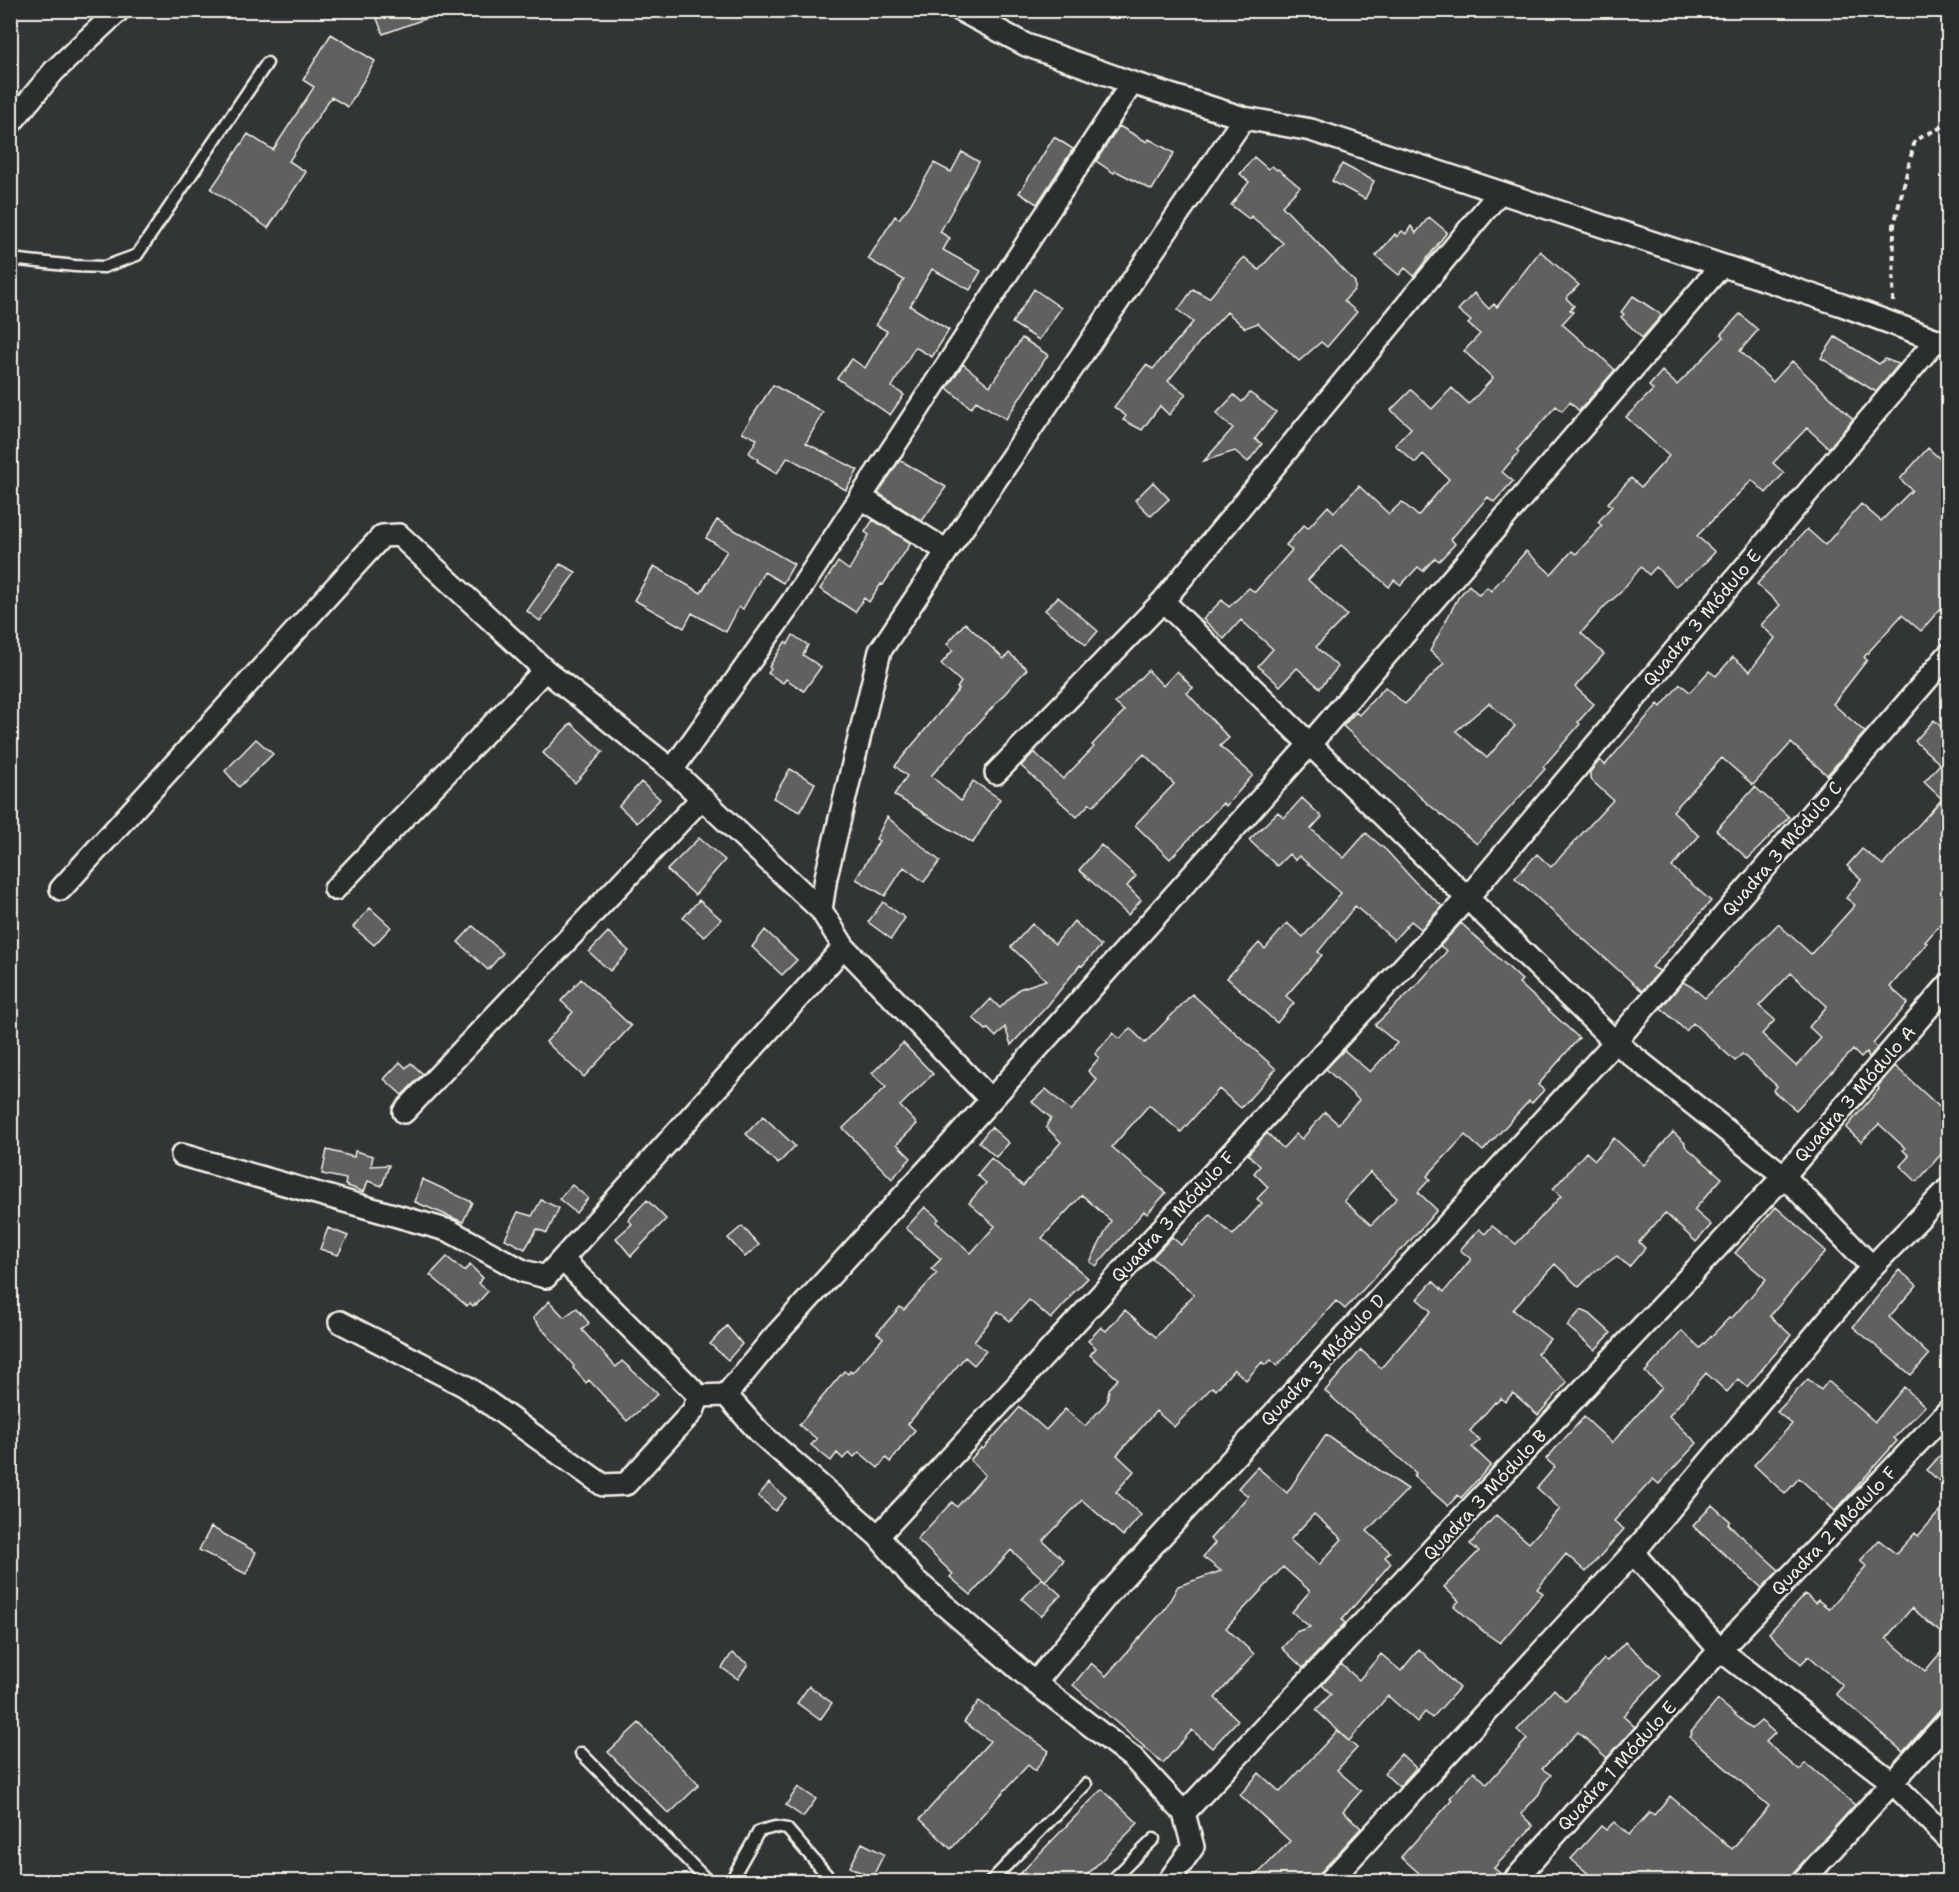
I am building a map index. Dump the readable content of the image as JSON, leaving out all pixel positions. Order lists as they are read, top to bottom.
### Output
{
  "streets": {
    "street": [
      "Quadra 3 Módulo E",
      "Quadra 3 Módulo C",
      "Quadra 3 Módulo A",
      "Quadra 3 Módulo F",
      "Quadra 3 Módulo D",
      "Quadra 3 Módulo B",
      "Quadra 2 Módulo F",
      "Quadra 1 Módulo E"
    ]
  },
  "crossings": [
    ["Quadra 3 Módulo E", "Quadra 3 Módulo F"],
    ["Quadra 3 Módulo C", "Quadra 3 Módulo D"],
    ["Quadra 3 Módulo A", "Quadra 3 Módulo B"],
    ["Quadra 2 Módulo F", "Quadra 1 Módulo E"]
  ]
}
